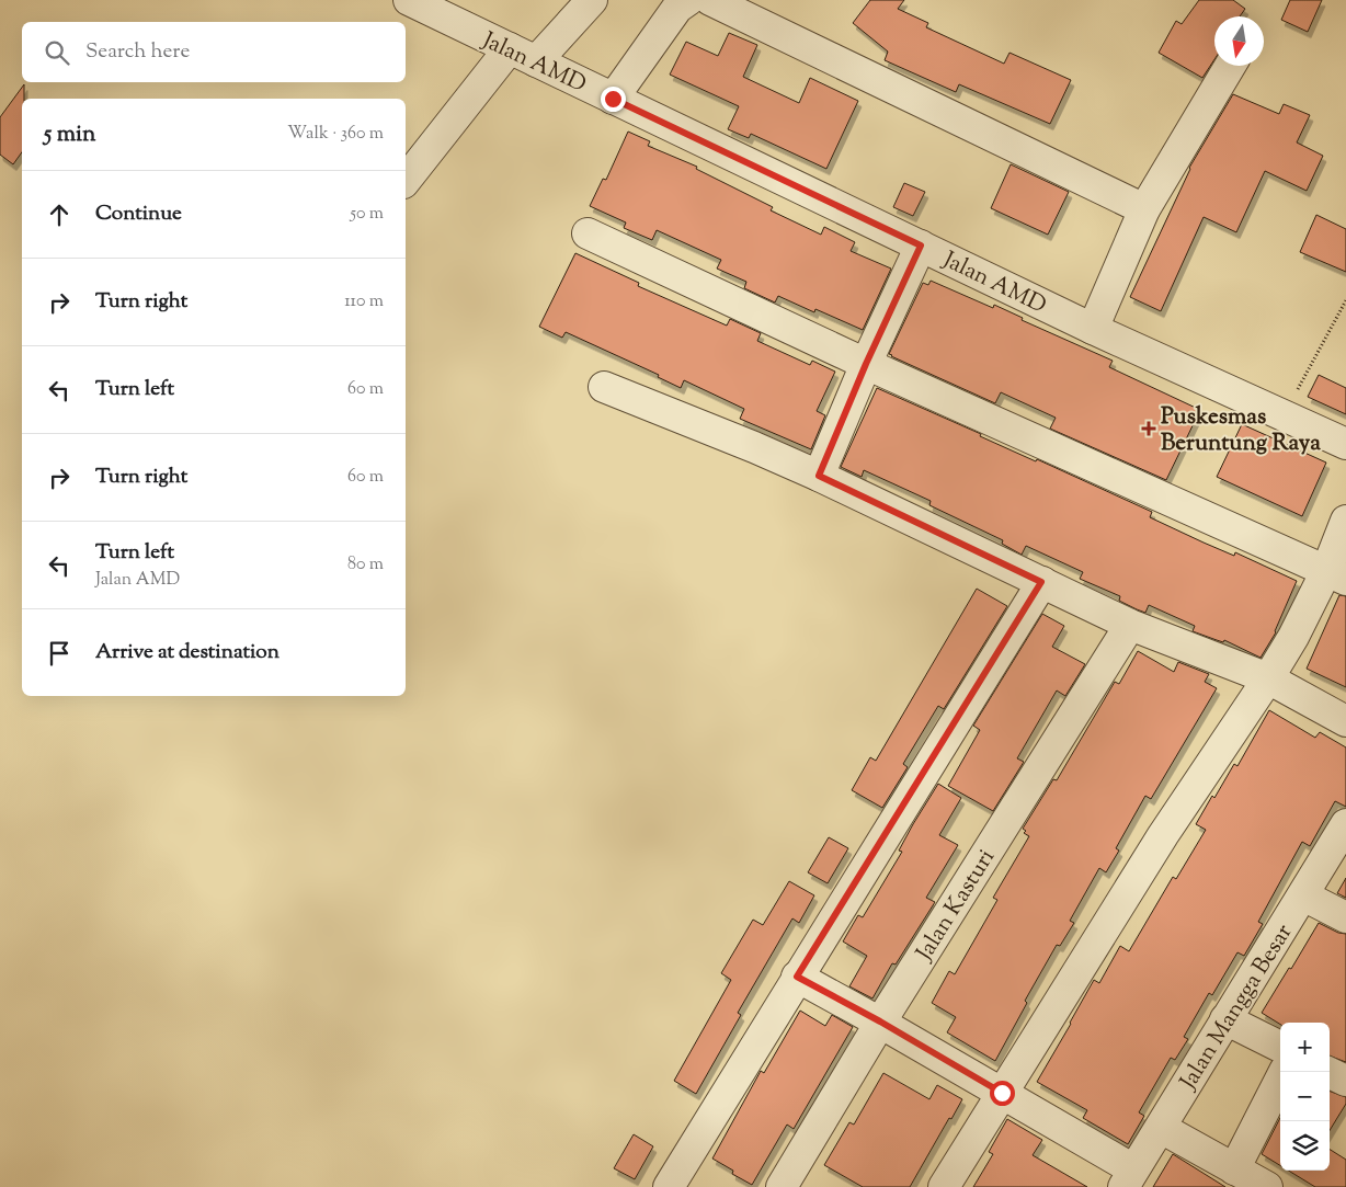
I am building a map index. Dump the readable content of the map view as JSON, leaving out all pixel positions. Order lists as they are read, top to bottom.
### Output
{
  "streets": {
    "street": ["Jalan AMD", "Jalan Kasturi", "Jalan Mangga Besar"]
  },
  "places": {
    "health": ["Puskesmas Beruntung Raya"]
  },
  "north": "bottom",
  "page": {
    "search": "Search here",
    "heading": ["5 min", "Walk · 360 m"],
    "list": [
      ["Continue", "50 m"],
      ["Turn right", "110 m"],
      ["Turn left", "60 m"],
      ["Turn right", "60 m"],
      ["Turn left", "Jalan AMD", "80 m"],
      "Arrive at destination"
    ],
    "map_buttons": ["+", "−"]
  }
}
